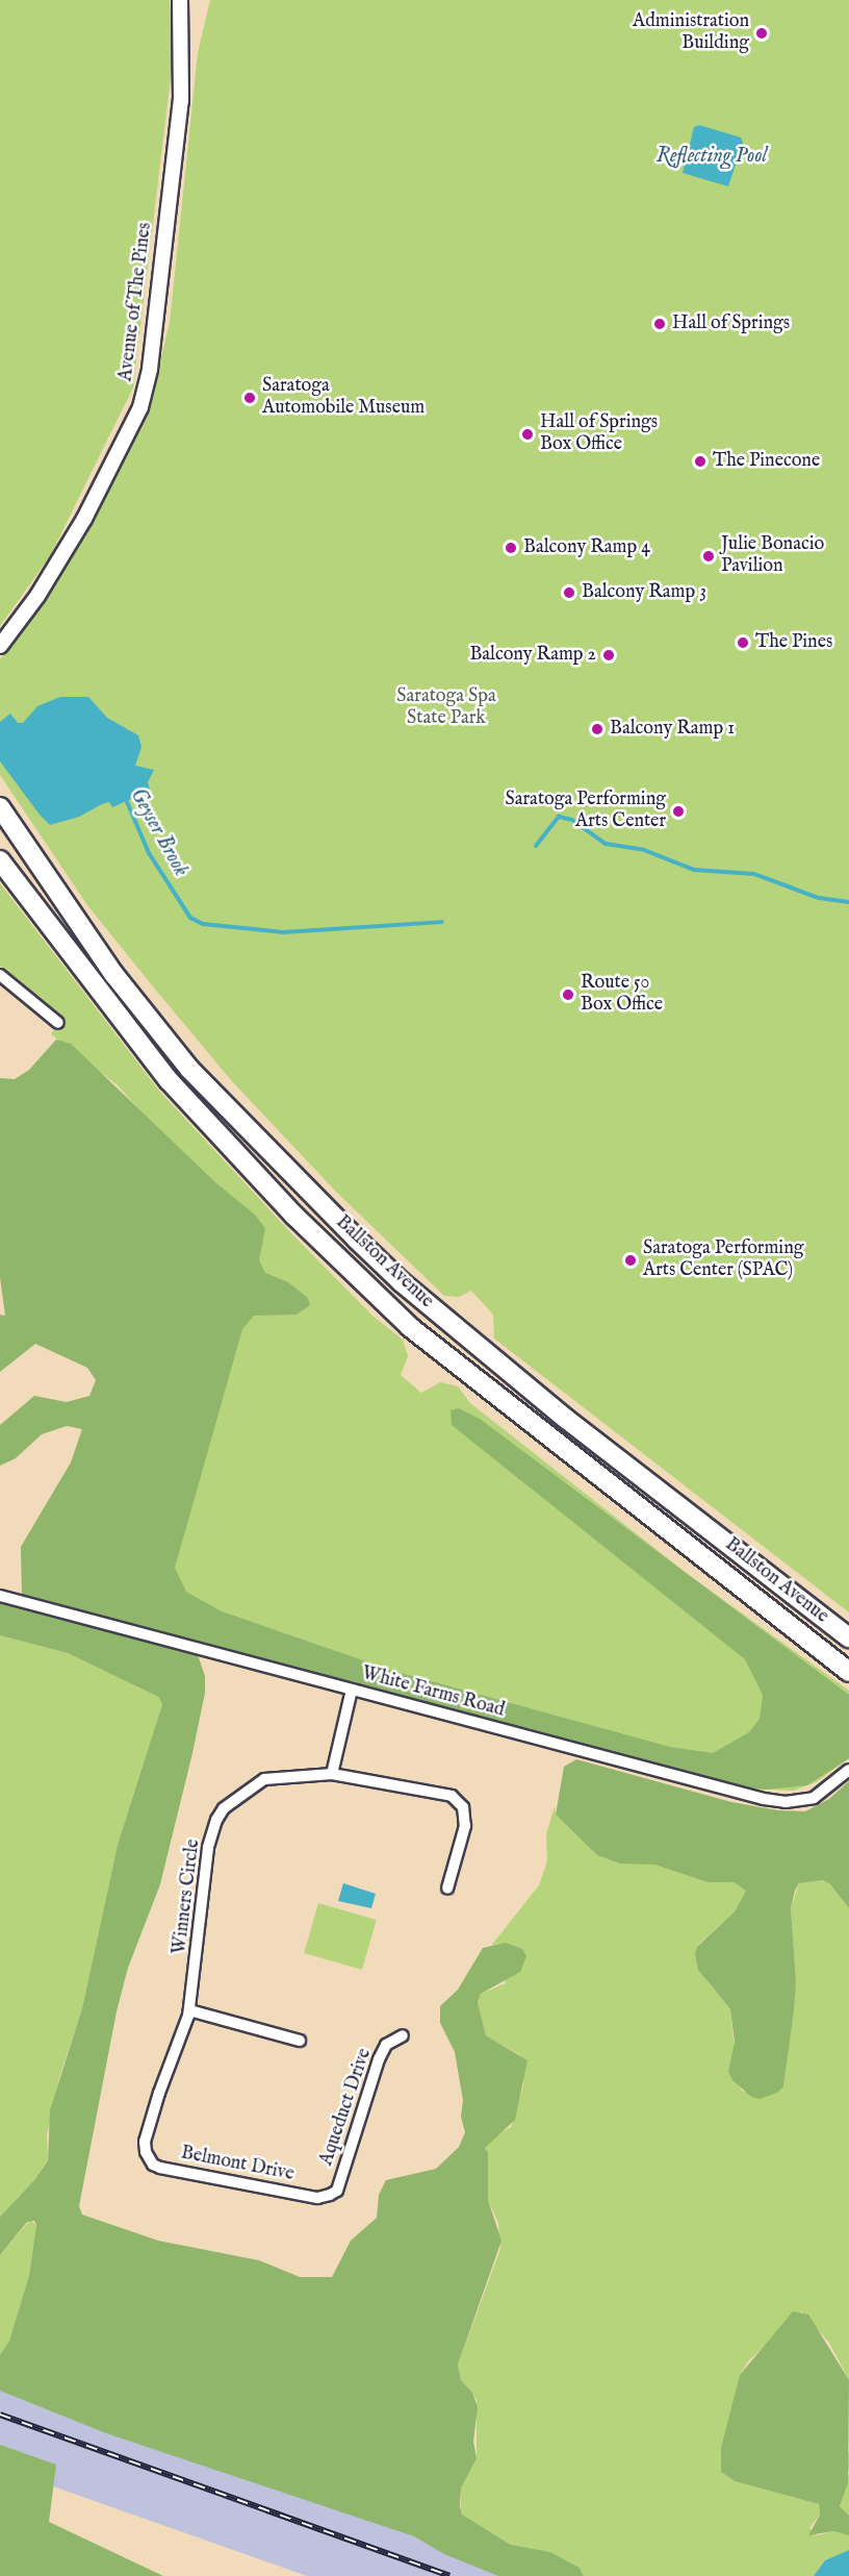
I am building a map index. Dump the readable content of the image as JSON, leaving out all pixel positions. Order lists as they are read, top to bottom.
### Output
{
  "streets": {
    "highway": ["Ballston Avenue"],
    "street": [
      "Avenue of The Pines",
      "White Farms Road",
      "Winners Circle",
      "Aqueduct Drive",
      "Belmont Drive"
    ]
  },
  "crossings": [
    ["Winners Circle", "Belmont Drive"],
    ["Aqueduct Drive", "Belmont Drive"]
  ],
  "water": ["Reflecting Pool", "Geyser Brook"],
  "parks": ["Saratoga Spa State Park"],
  "places": [
    "Administration Building",
    "Hall of Springs",
    "Saratoga Automobile Museum",
    "Hall of Springs Box Office",
    "The Pinecone",
    "Balcony Ramp 4",
    "Julie Bonacio Pavilion",
    "Balcony Ramp 3",
    "The Pines",
    "Balcony Ramp 2",
    "Balcony Ramp 1",
    "Saratoga Performing Arts Center",
    "Route 50 Box Office",
    "Saratoga Performing Arts Center (SPAC)"
  ]
}
